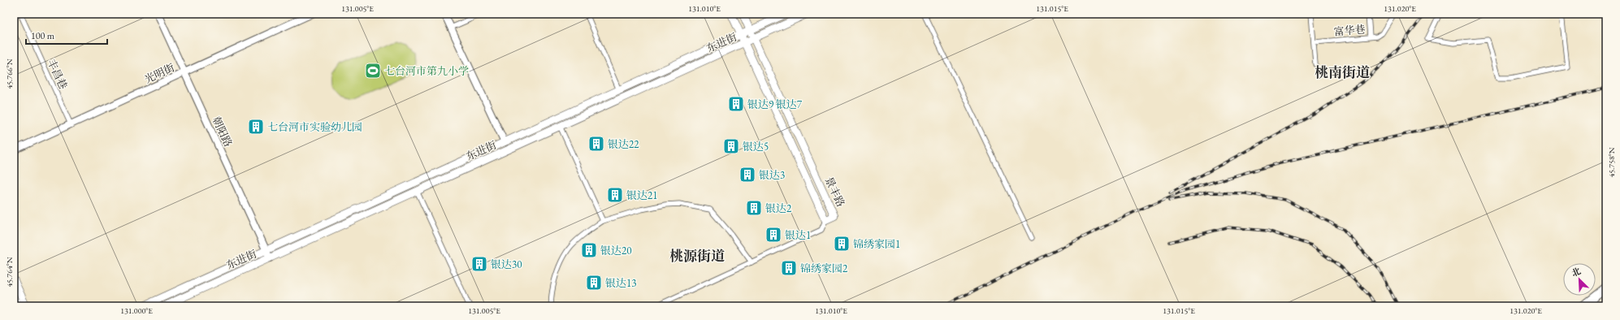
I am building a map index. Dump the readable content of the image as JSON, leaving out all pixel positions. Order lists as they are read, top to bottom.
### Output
{
  "streets": {
    "main road": ["东进街", "景丰路"],
    "street": [
      "富华巷",
      "光明街",
      "丰昌巷",
      "朝阳路"
    ]
  },
  "crossings": [
    ["东进街", "朝阳路"],
    ["东进街", "景丰路"],
    ["光明街", "丰昌巷"],
    ["光明街", "朝阳路"]
  ],
  "districts": ["桃南街道", "桃源街道"],
  "places": {
    "sports": ["七台河市第九小学"],
    "building": [
      "银达9 银达7",
      "七台河市实验幼儿园",
      "银达22",
      "银达5",
      "银达3",
      "银达21",
      "银达2",
      "银达1",
      "锦绣家园1",
      "银达20",
      "银达30",
      "锦绣家园2",
      "银达13"
    ]
  },
  "scale_bar": "100 m",
  "north": "top left",
  "coordinates": [
    "131.005°E",
    "131.010°E",
    "131.015°E",
    "131.020°E",
    "45.766°N",
    "45.758°N",
    "45.764°N",
    "131.000°E"
  ]
}
